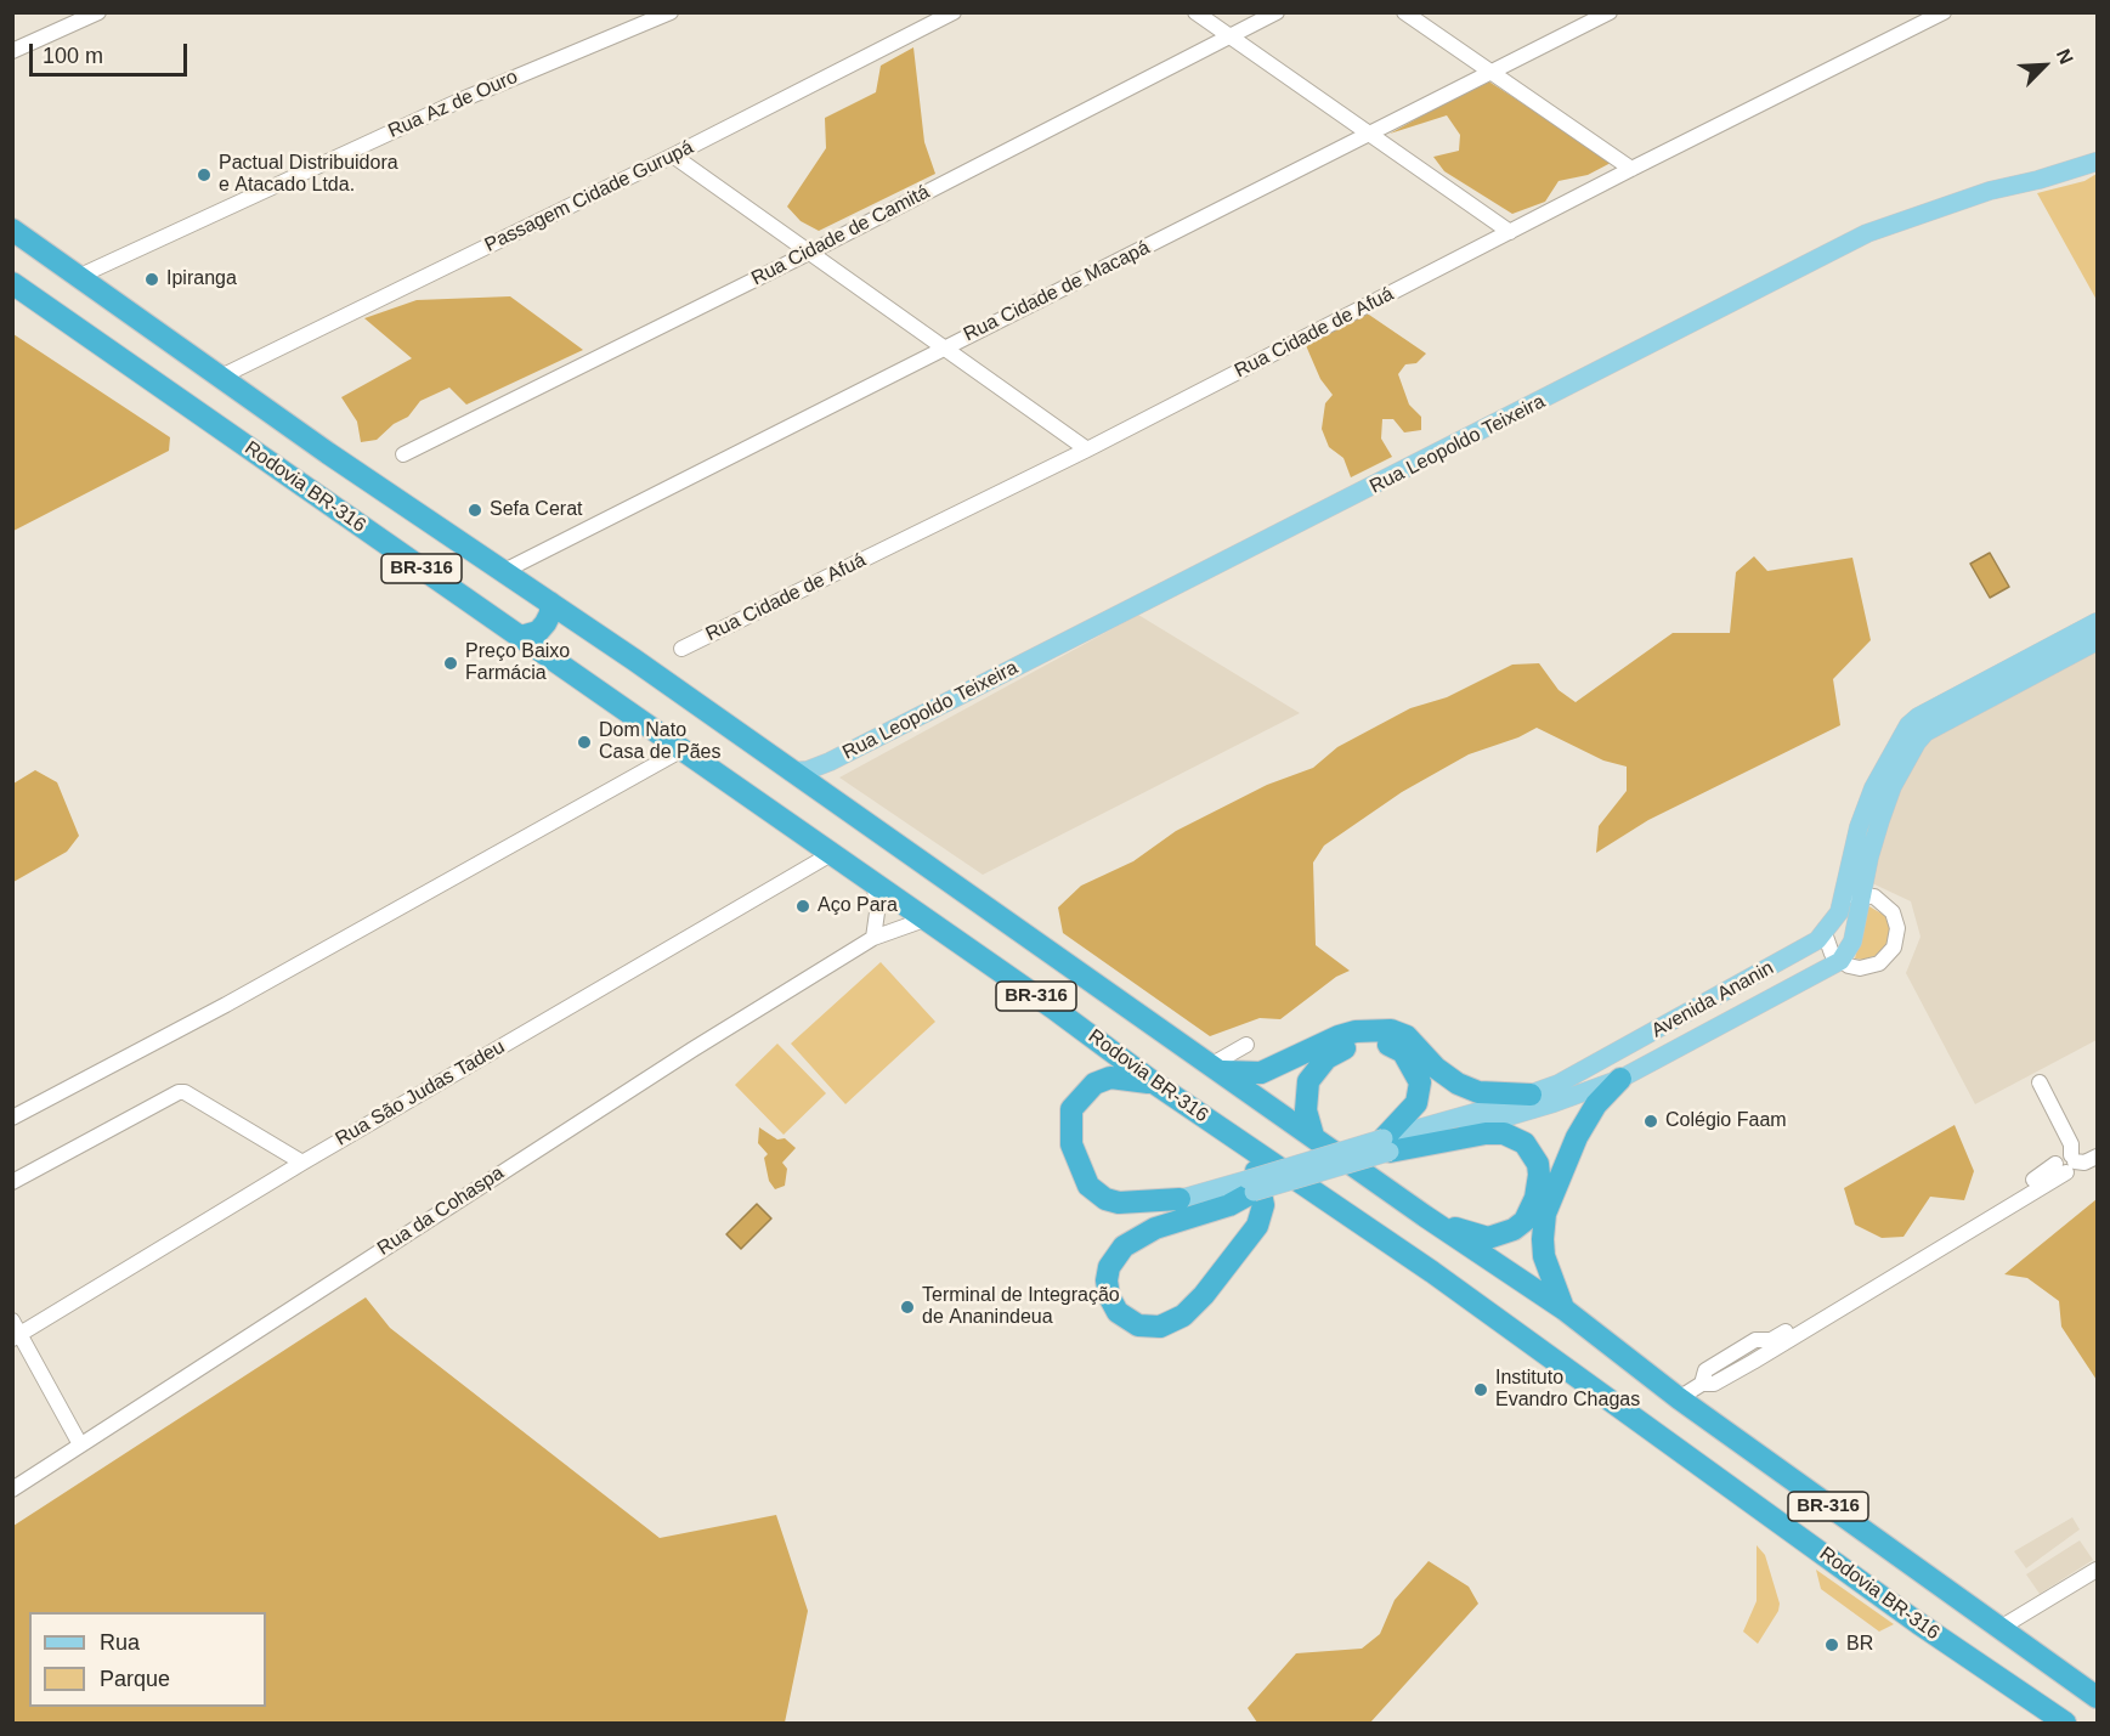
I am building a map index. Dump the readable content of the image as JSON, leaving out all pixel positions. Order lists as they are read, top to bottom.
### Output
{
  "streets": {
    "highway": ["Rodovia BR-316", "BR-316"],
    "main road": ["Rua Leopoldo Teixeira", "Avenida Ananin"],
    "street": [
      "Rua Az de Ouro",
      "Passagem Cidade Gurupá",
      "Rua Cidade de Camitá",
      "Rua Cidade de Macapá",
      "Rua Cidade de Afuá",
      "Rua São Judas Tadeu",
      "Rua da Cohaspa"
    ]
  },
  "crossings": [
    ["Rua Az de Ouro", "Rodovia BR-316"],
    ["Passagem Cidade Gurupá", "Rodovia BR-316"],
    ["Rua Cidade de Macapá", "Rodovia BR-316"],
    ["Rua Cidade de Macapá", "BR-316"],
    ["Rua Leopoldo Teixeira", "Rodovia BR-316"],
    ["Rua Leopoldo Teixeira", "BR-316"],
    ["Rodovia BR-316", "BR-316"],
    ["Rodovia BR-316", "Rua São Judas Tadeu"],
    ["Rodovia BR-316", "Rua da Cohaspa"]
  ],
  "places": [
    "Pactual Distribuidora e Atacado Ltda.",
    "Ipiranga",
    "Sefa Cerat",
    "Preço Baixo Farmácia",
    "Dom Nato Casa de Pães",
    "Aço Para",
    "Colégio Faam",
    "Terminal de Integração de Ananindeua",
    "Instituto Evandro Chagas",
    "BR"
  ],
  "legend": ["Rua", "Parque"],
  "scale_bar": "100 m",
  "north": "top right"
}
